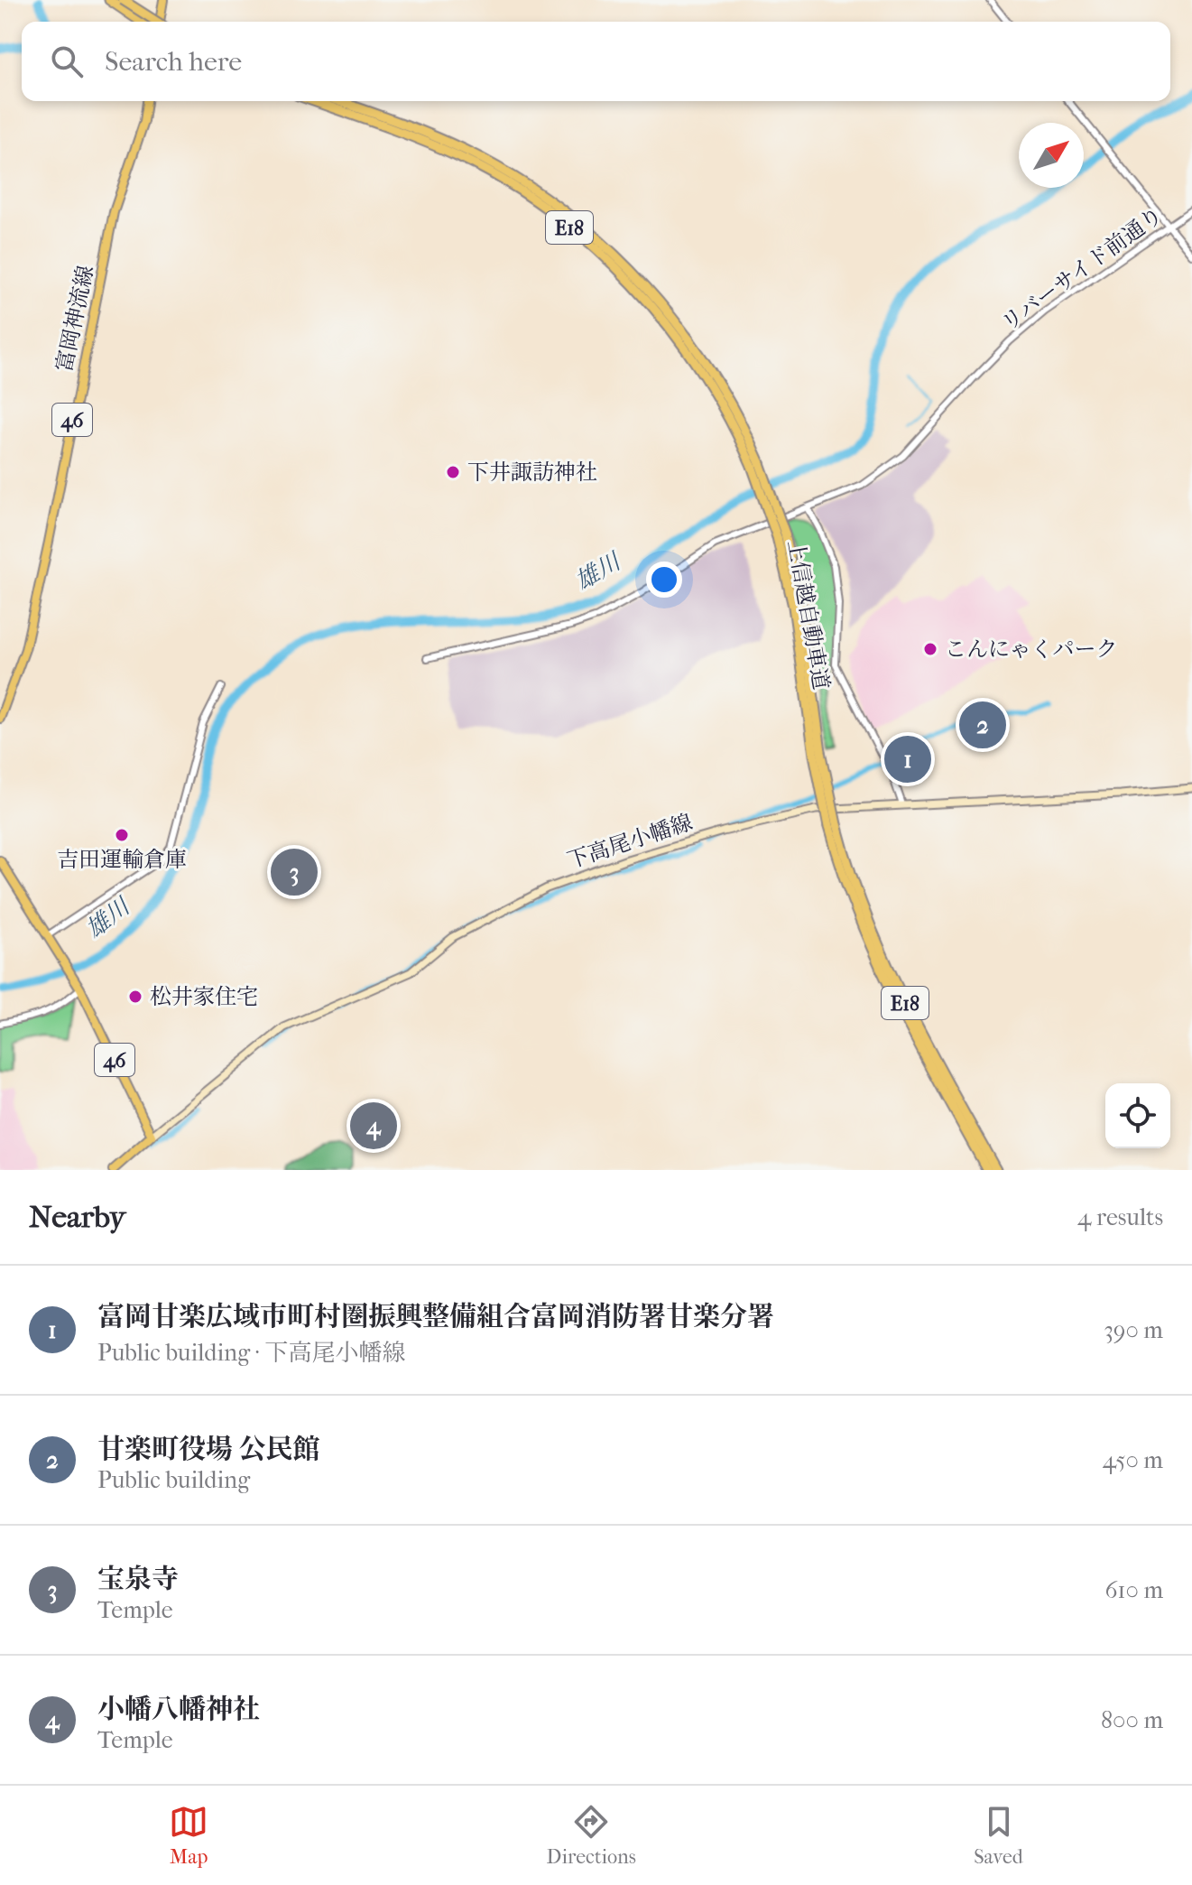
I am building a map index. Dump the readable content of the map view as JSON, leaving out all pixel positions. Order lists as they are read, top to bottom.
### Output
{
  "streets": {
    "highway": ["E18", "上信越自動車道"],
    "main road": ["富岡神流線", "46", "下高尾小幡線"],
    "street": ["リバーサイド前通り"]
  },
  "crossings": [
    ["46", "下高尾小幡線"]
  ],
  "water": ["雄川"],
  "places": [
    "下井諏訪神社",
    "こんにゃくパーク",
    "吉田運輸倉庫",
    "松井家住宅"
  ],
  "north": "top right",
  "page": {
    "search": "Search here",
    "pins": [
      "2",
      "1",
      "3",
      "4"
    ],
    "heading": ["Nearby", "4 results"],
    "list": [
      {
        "mark": "1",
        "name": "富岡甘楽広域市町村圏振興整備組合富岡消防署甘楽分署",
        "note": "Public building · 下高尾小幡線",
        "value": "390 m"
      },
      {
        "mark": "2",
        "name": "甘楽町役場 公民館",
        "note": "Public building",
        "value": "450 m"
      },
      {
        "mark": "3",
        "name": "宝泉寺",
        "note": "Temple",
        "value": "610 m"
      },
      {
        "mark": "4",
        "name": "小幡八幡神社",
        "note": "Temple",
        "value": "800 m"
      }
    ],
    "nav": ["Map", "Directions", "Saved"]
  }
}
